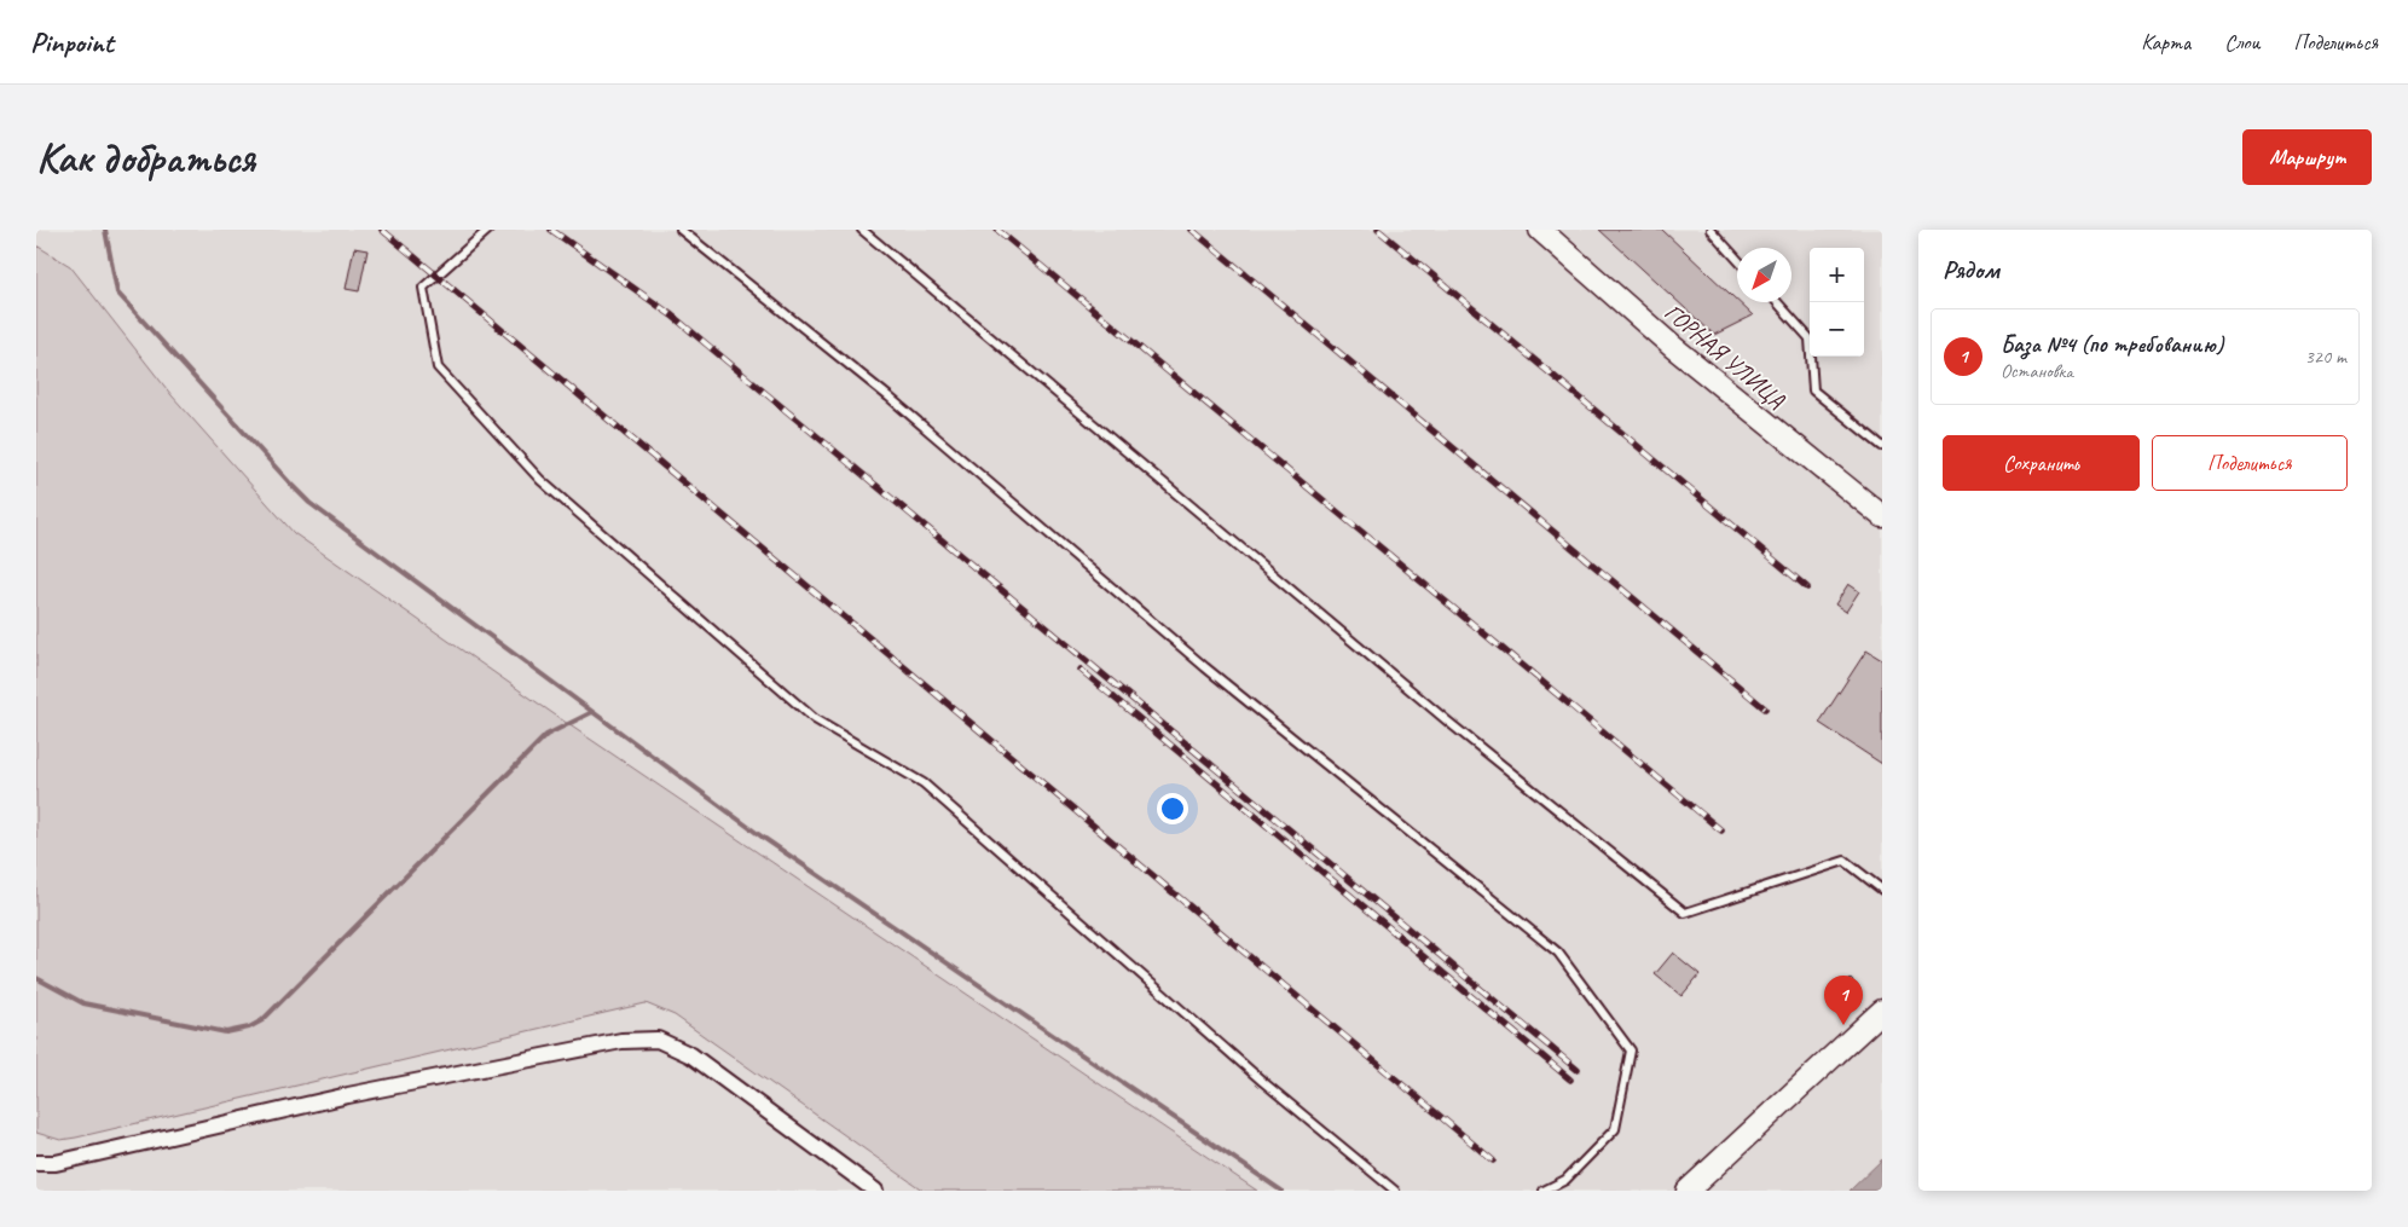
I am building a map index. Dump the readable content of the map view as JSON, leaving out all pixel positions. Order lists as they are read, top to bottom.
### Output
{
  "streets": {
    "street": ["ГОРНАЯ УЛИЦА"]
  },
  "north": "bottom left",
  "page": {
    "header": "Pinpoint",
    "nav": ["Карта", "Слои", "Поделиться"],
    "buttons": [
      "Маршрут",
      ["Сохранить", "Поделиться"]
    ],
    "title": "Как добраться",
    "heading": "Рядом",
    "map_buttons": ["+", "−"],
    "list": [
      {
        "mark": "1",
        "name": "База №4 (по требованию)",
        "note": "Остановка",
        "value": "320 m"
      }
    ],
    "pins": "1"
  }
}
